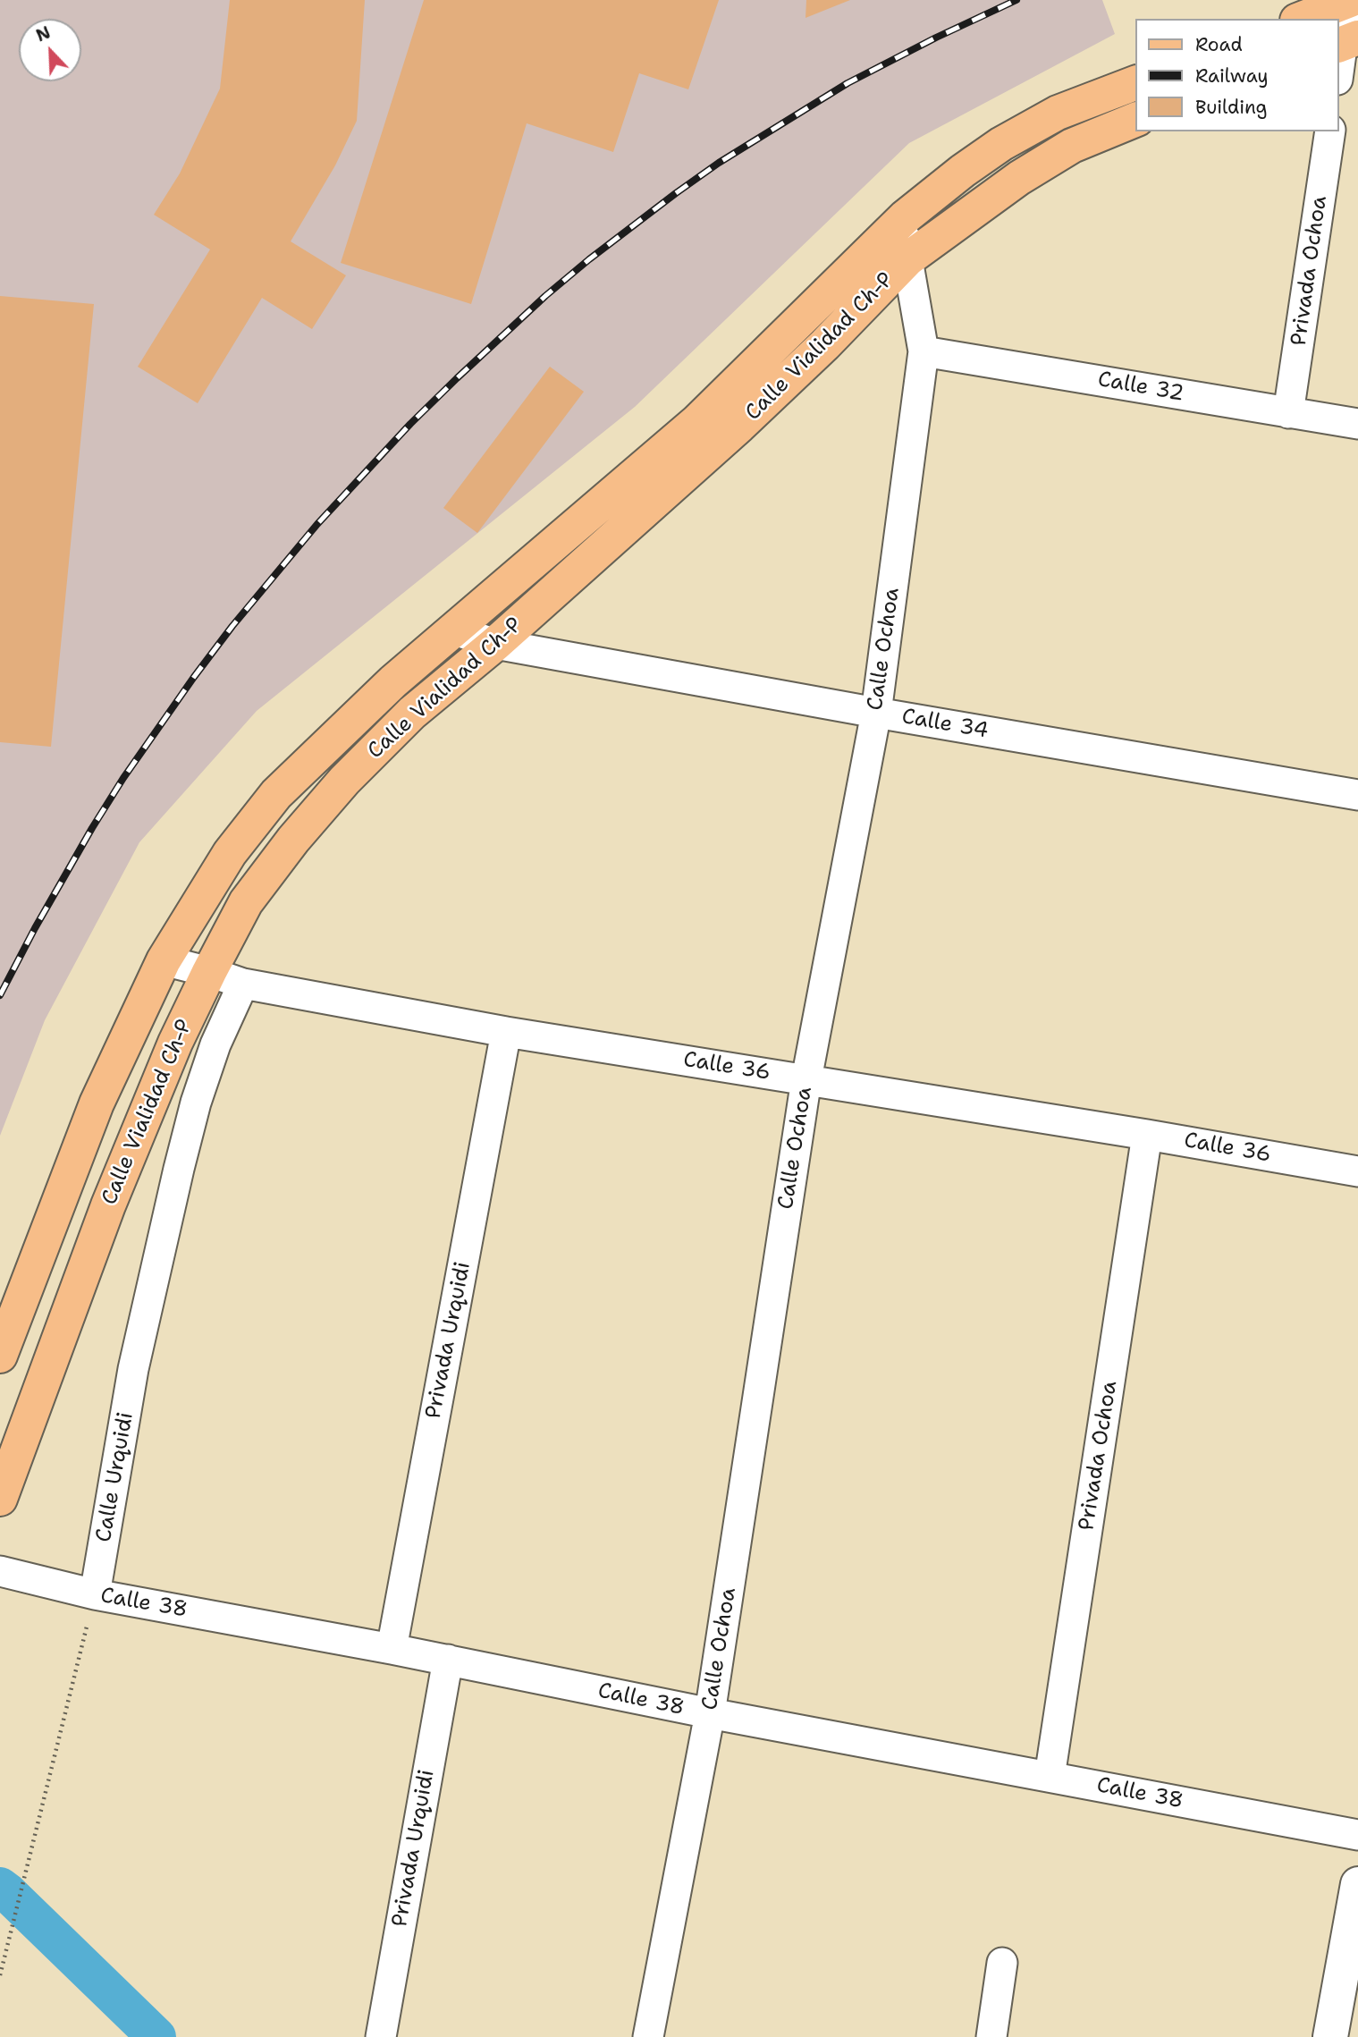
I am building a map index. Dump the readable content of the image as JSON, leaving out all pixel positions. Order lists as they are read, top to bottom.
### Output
{
  "streets": {
    "main road": ["Calle Vialidad Ch-P"],
    "street": [
      "Privada Ochoa",
      "Calle 32",
      "Calle Ochoa",
      "Calle 34",
      "Calle 36",
      "Privada Urquidi",
      "Calle Urquidi",
      "Calle 38"
    ]
  },
  "crossings": [
    ["Privada Ochoa", "Calle 32"],
    ["Privada Ochoa", "Calle 36"],
    ["Privada Ochoa", "Calle 38"],
    ["Calle Vialidad Ch-P", "Calle Ochoa"],
    ["Calle Vialidad Ch-P", "Calle 34"],
    ["Calle Vialidad Ch-P", "Calle 36"],
    ["Calle 32", "Calle Ochoa"],
    ["Calle Ochoa", "Calle 34"],
    ["Calle Ochoa", "Calle 36"],
    ["Calle Ochoa", "Calle 38"],
    ["Calle 36", "Privada Urquidi"],
    ["Calle 36", "Calle Urquidi"],
    ["Privada Urquidi", "Calle 38"],
    ["Calle Urquidi", "Calle 38"]
  ],
  "legend": ["Road", "Railway", "Building"],
  "north": "top left"
}
